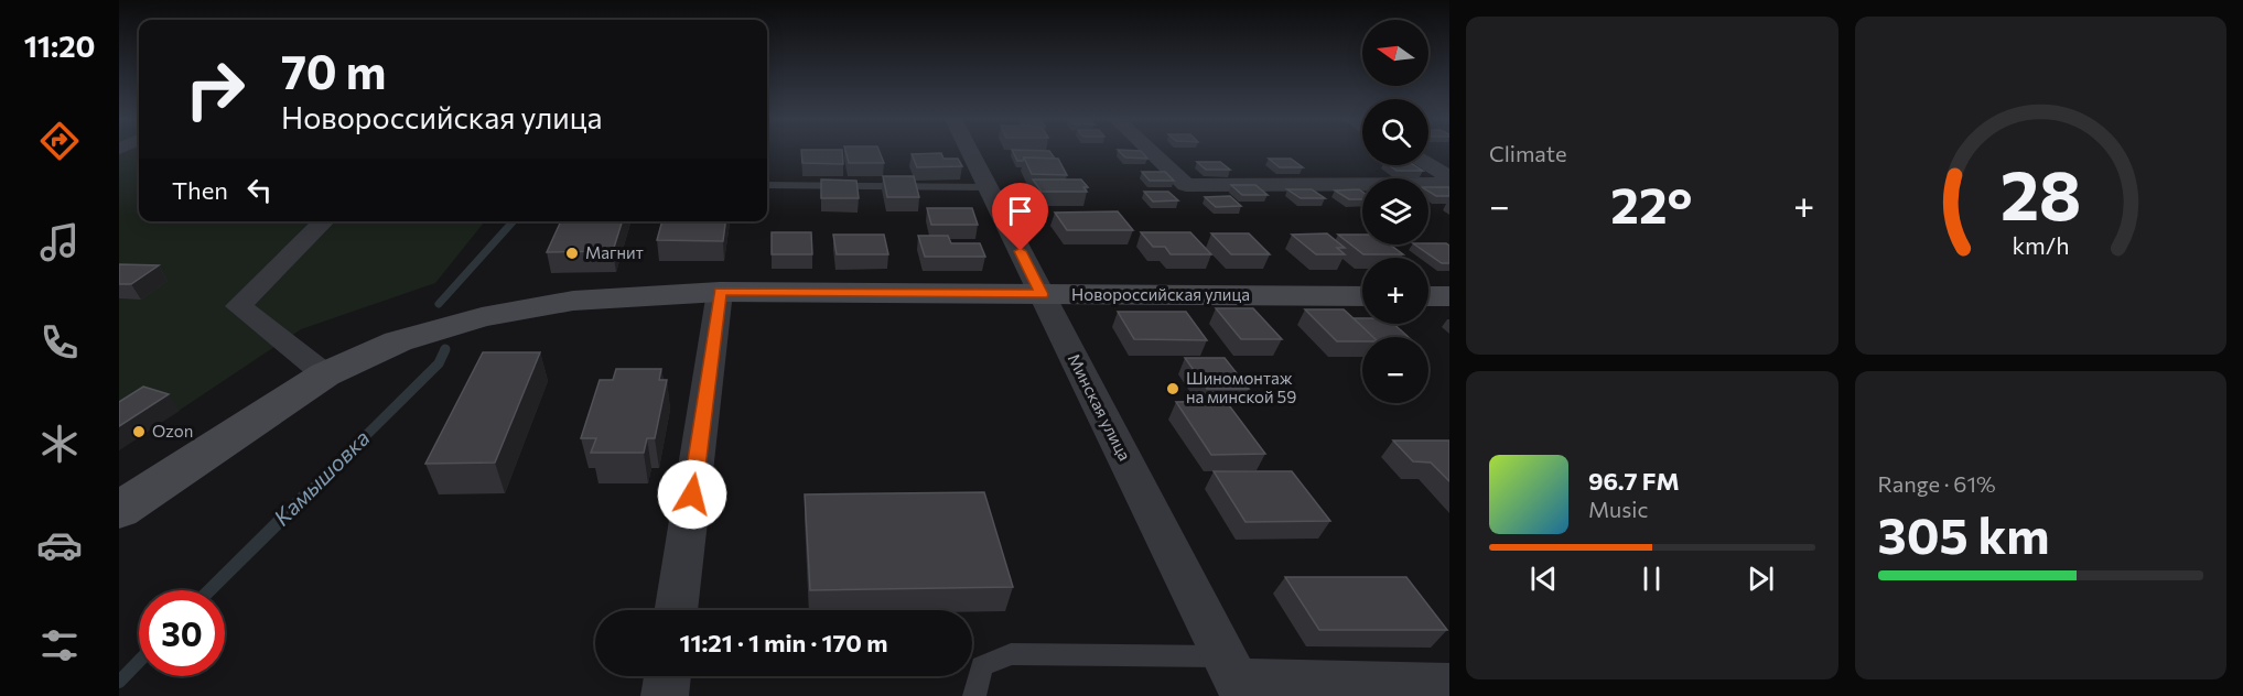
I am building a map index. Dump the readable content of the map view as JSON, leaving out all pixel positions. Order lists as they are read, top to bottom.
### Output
{
  "streets": {
    "main road": ["Новороссийская улица"],
    "street": ["Минская улица"]
  },
  "crossings": [
    ["Новороссийская улица", "Минская улица"]
  ],
  "water": ["Камышовка"],
  "places": ["Магнит", "Шиномонтаж на минской 59", "Ozon"],
  "north": "left",
  "page": {
    "tabs": "11:20",
    "tile": [
      "Climate",
      ["Range · 61%", "305 km"]
    ],
    "map_buttons": ["+", "−"],
    "turn": ["70 m", "Новороссийская улица"],
    "then": "Then",
    "heat": ["−", "22°", "+"],
    "song": ["96.7 FM", "Music"],
    "limit": "30",
    "trip": "11:21 · 1 min · 170 m",
    "gauge": ["28", "km/h"]
  }
}
